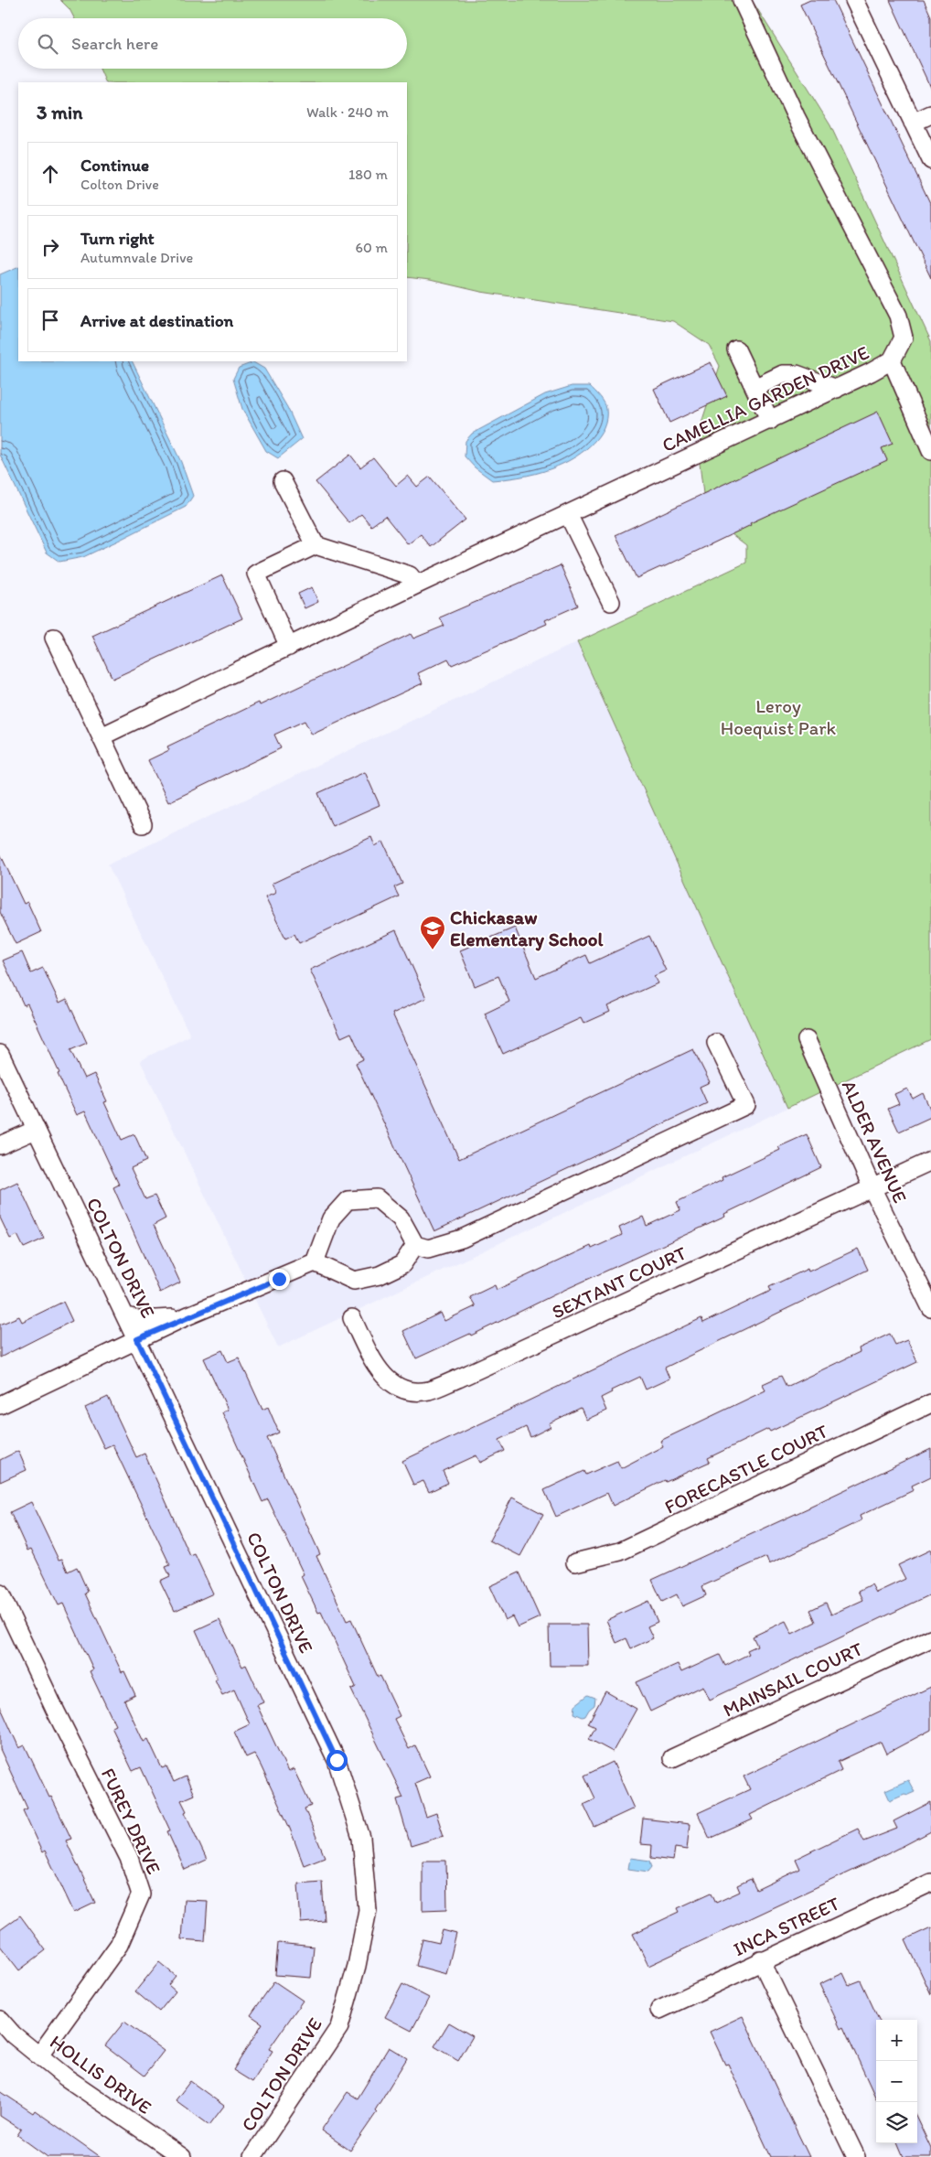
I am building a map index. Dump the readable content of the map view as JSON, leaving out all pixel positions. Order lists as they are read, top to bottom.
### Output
{
  "streets": {
    "street": [
      "CAMELLIA GARDEN DRIVE",
      "ALDER AVENUE",
      "COLTON DRIVE",
      "SEXTANT COURT",
      "FORECASTLE COURT",
      "MAINSAIL COURT",
      "FUREY DRIVE",
      "INCA STREET",
      "HOLLIS DRIVE"
    ]
  },
  "crossings": [
    ["ALDER AVENUE", "SEXTANT COURT"],
    ["FUREY DRIVE", "HOLLIS DRIVE"]
  ],
  "parks": ["Leroy Hoequist Park"],
  "places": {
    "school or university": ["Chickasaw Elementary School"]
  },
  "page": {
    "search": "Search here",
    "heading": ["3 min", "Walk · 240 m"],
    "list": [
      ["Continue", "Colton Drive", "180 m"],
      ["Turn right", "Autumnvale Drive", "60 m"],
      "Arrive at destination"
    ],
    "map_buttons": ["+", "−"]
  }
}
